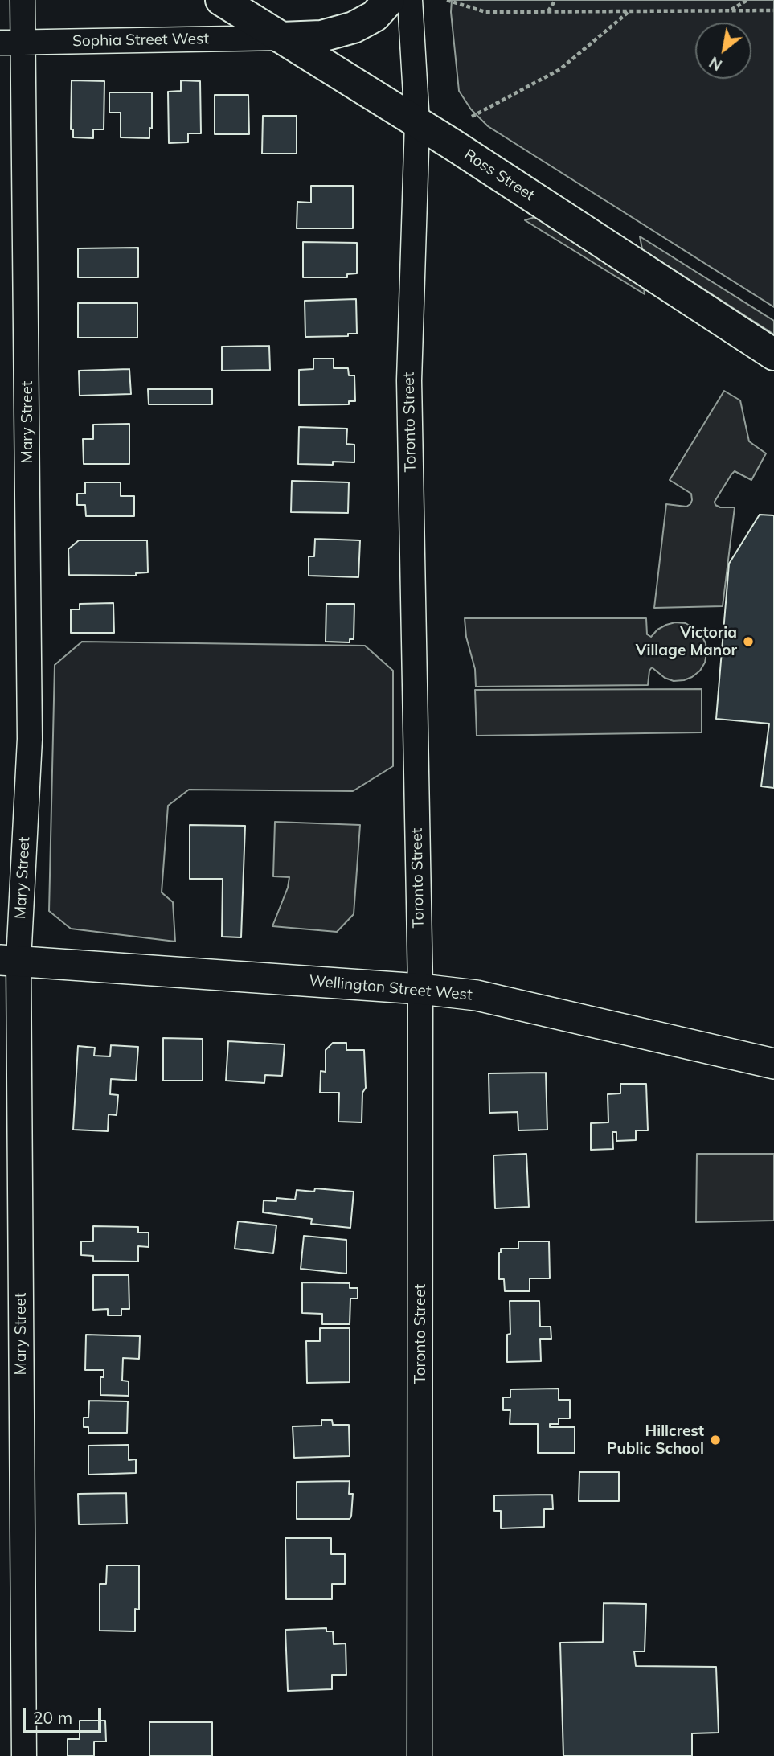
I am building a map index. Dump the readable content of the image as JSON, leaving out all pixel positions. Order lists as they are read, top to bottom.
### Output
{
  "streets": {
    "main road": ["Ross Street"],
    "street": [
      "Sophia Street West",
      "Mary Street",
      "Toronto Street",
      "Wellington Street West"
    ]
  },
  "crossings": [
    ["Sophia Street West", "Ross Street"],
    ["Sophia Street West", "Mary Street"],
    ["Ross Street", "Toronto Street"],
    ["Mary Street", "Wellington Street West"],
    ["Toronto Street", "Wellington Street West"]
  ],
  "places": ["Victoria Village Manor", "Hillcrest Public School"],
  "scale_bar": "20 m",
  "north": "bottom left"
}
